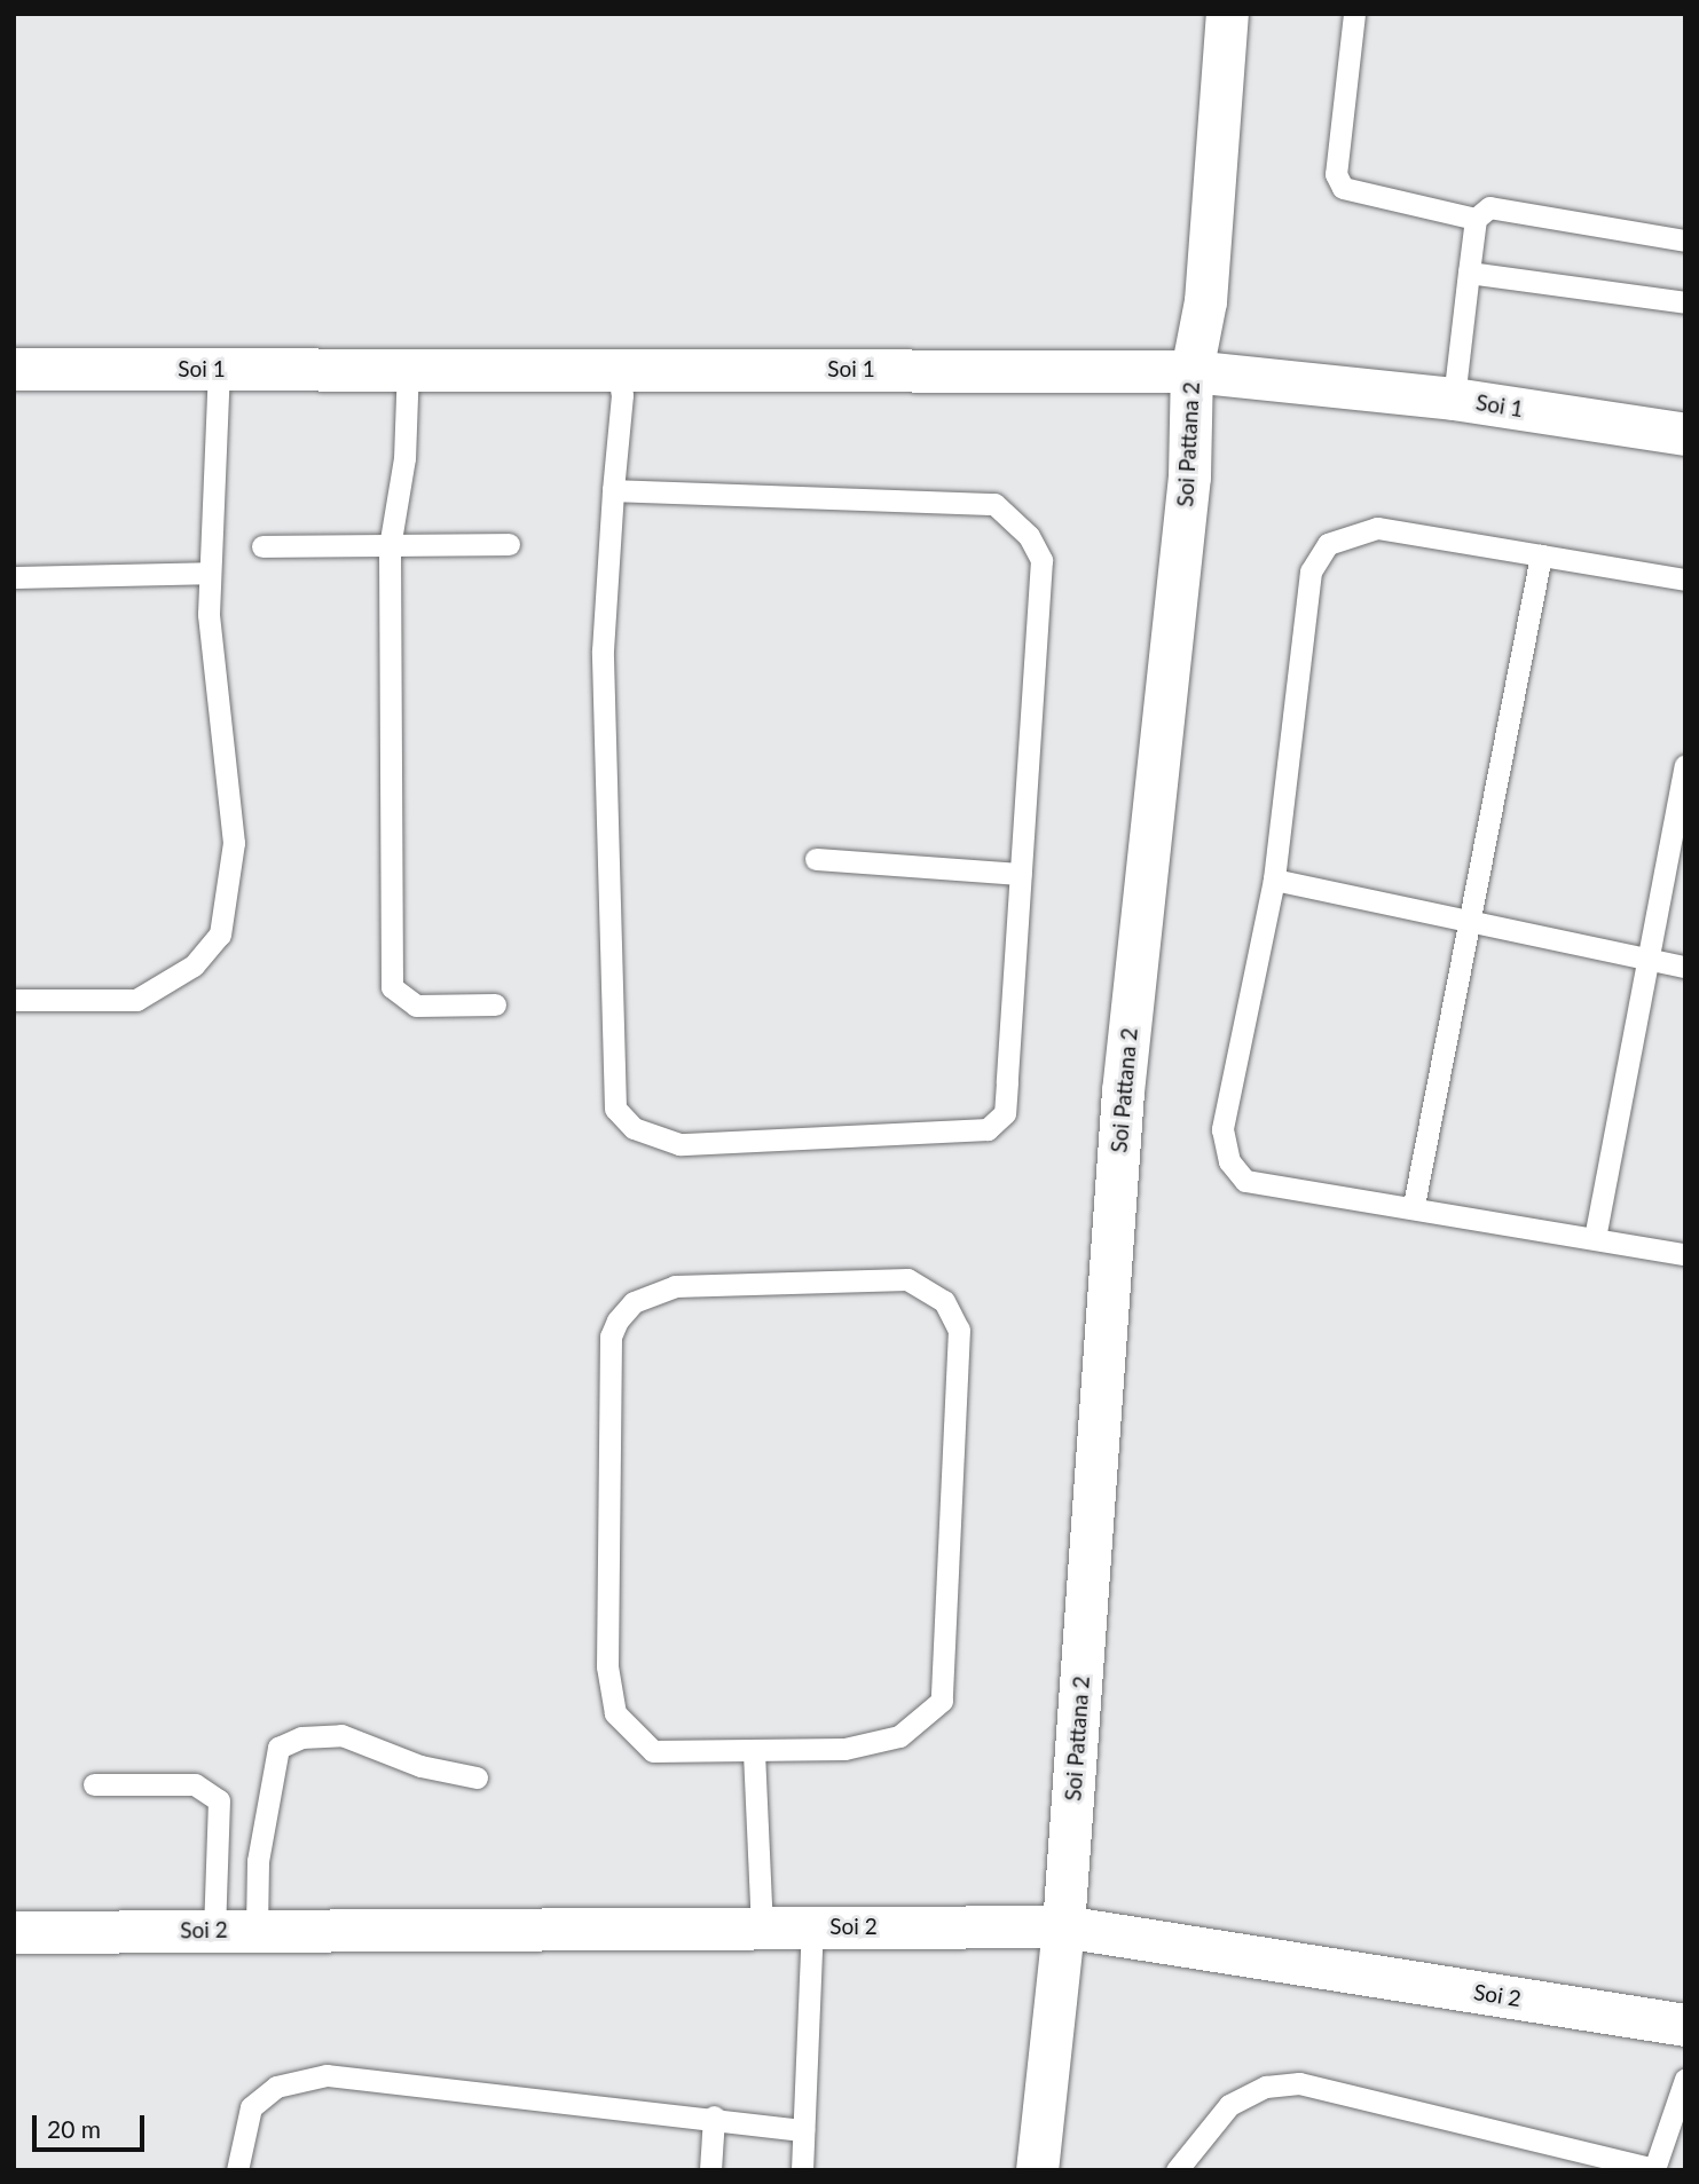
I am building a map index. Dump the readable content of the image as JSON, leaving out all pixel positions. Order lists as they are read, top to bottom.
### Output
{
  "streets": {
    "street": ["Soi 1", "Soi Pattana 2", "Soi 2"]
  },
  "crossings": [
    ["Soi 1", "Soi Pattana 2"],
    ["Soi Pattana 2", "Soi 2"]
  ],
  "scale_bar": "20 m"
}
